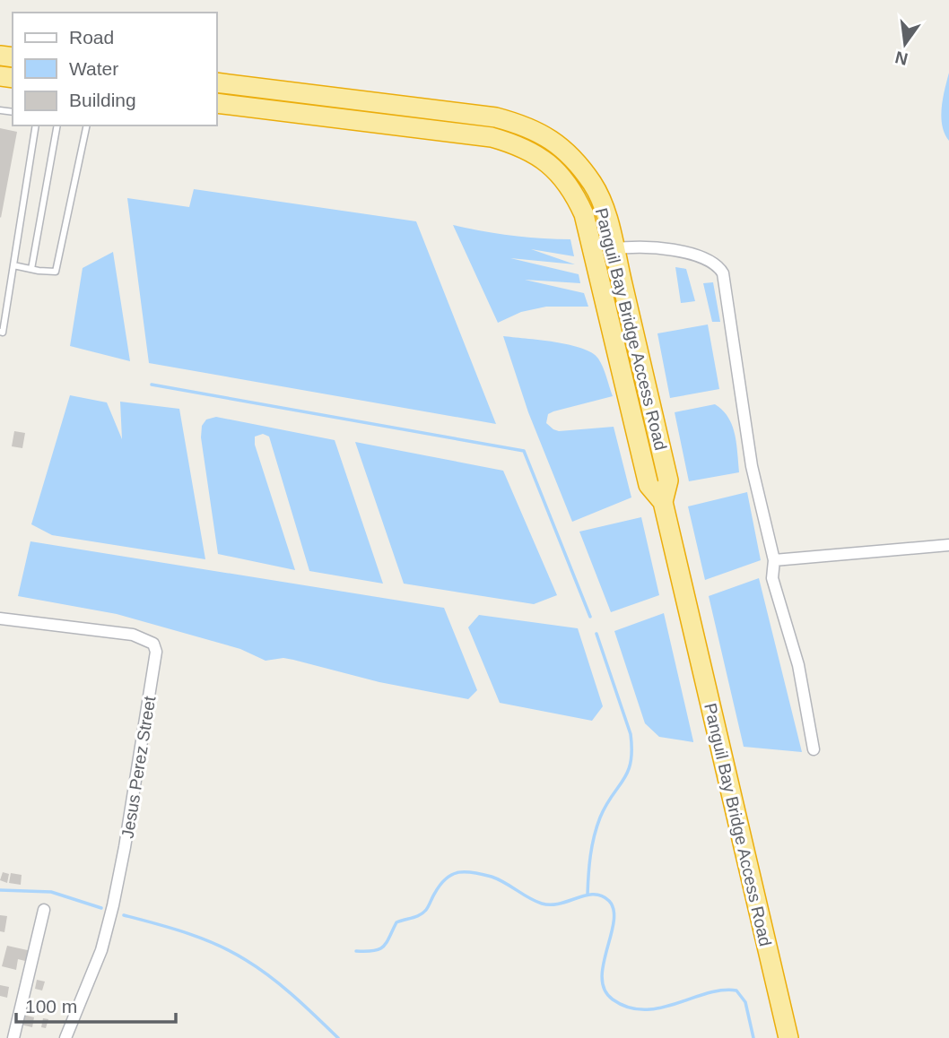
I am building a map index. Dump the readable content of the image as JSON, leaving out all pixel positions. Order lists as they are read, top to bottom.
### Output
{
  "streets": {
    "highway": ["Panguil Bay Bridge Access Road"],
    "street": ["Jesus Perez Street"]
  },
  "legend": ["Road", "Water", "Building"],
  "scale_bar": "100 m",
  "north": "bottom"
}
